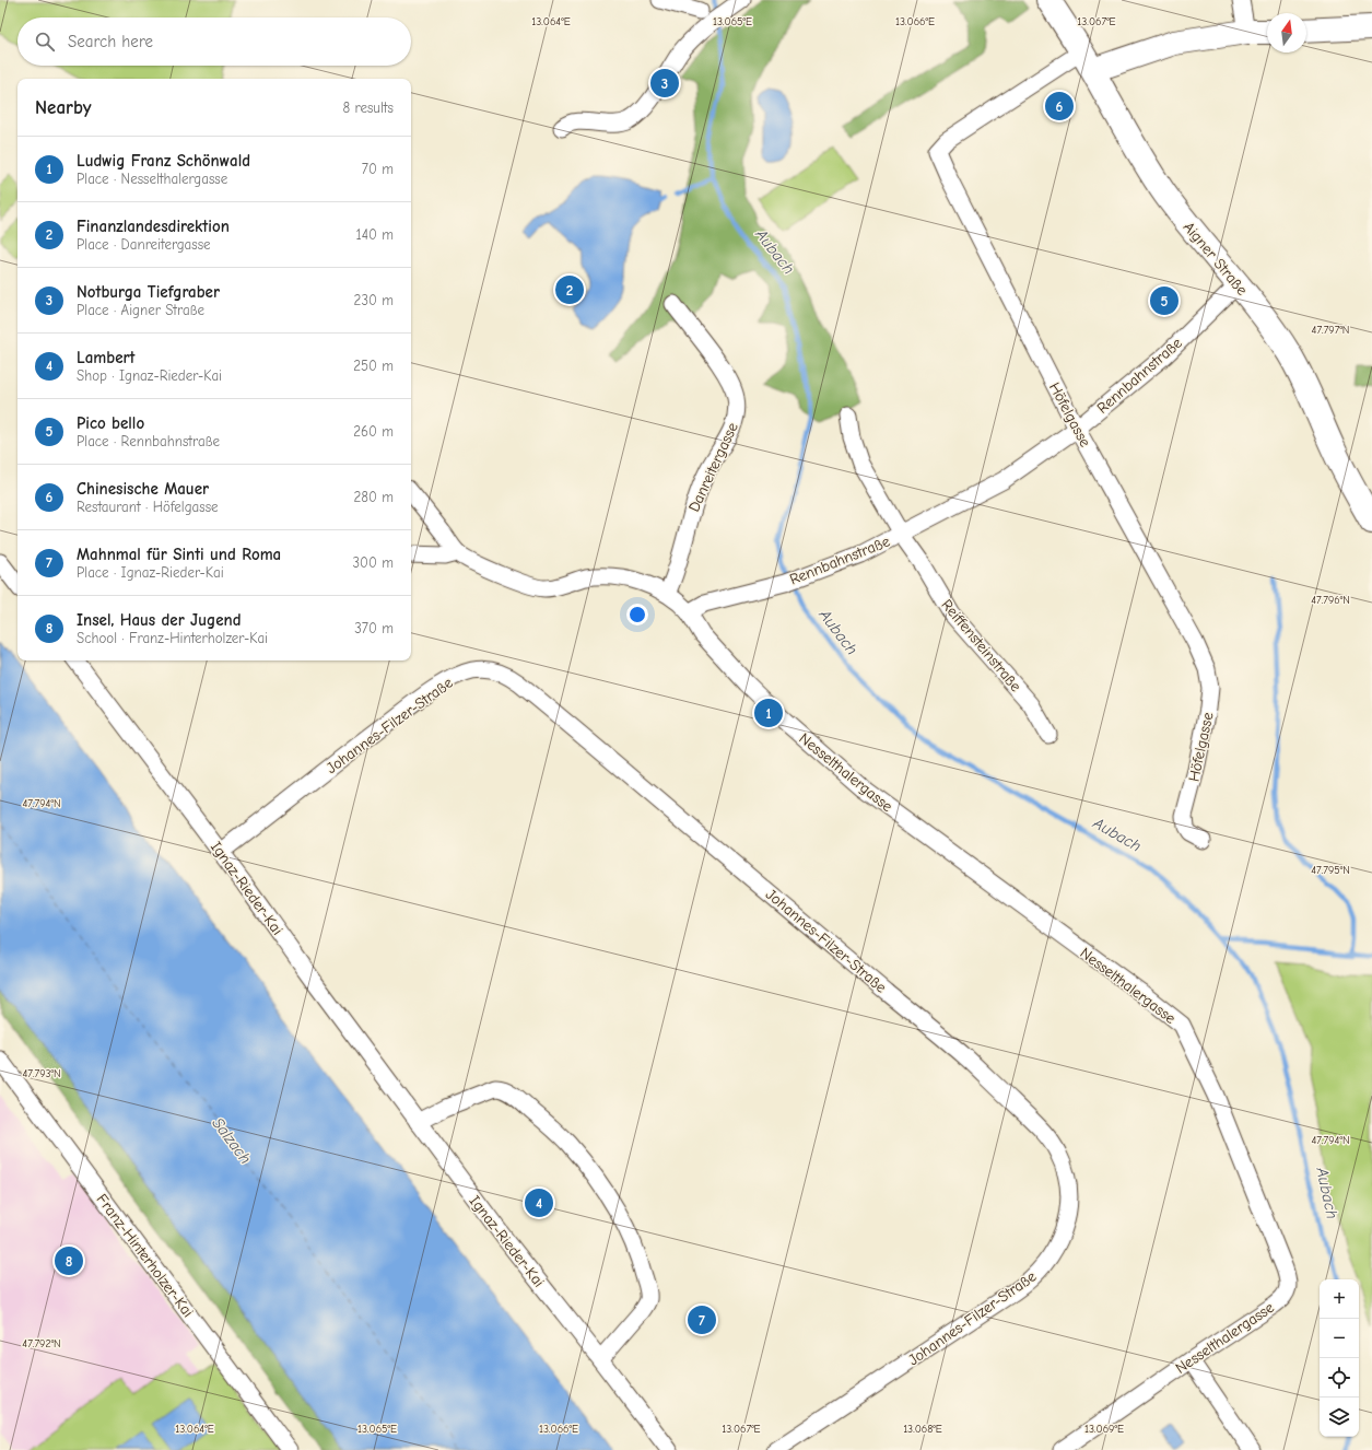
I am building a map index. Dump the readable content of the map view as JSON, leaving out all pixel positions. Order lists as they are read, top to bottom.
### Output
{
  "streets": {
    "main road": ["Aigner Straße"],
    "street": [
      "Rennbahnstraße",
      "Höfelgasse",
      "Danreitergasse",
      "Reiffensteinstraße",
      "Johannes-Filzer-Straße",
      "Nesselthalergasse",
      "Ignaz-Rieder-Kai",
      "Franz-Hinterholzer-Kai"
    ]
  },
  "crossings": [
    ["Aigner Straße", "Rennbahnstraße"],
    ["Aigner Straße", "Höfelgasse"],
    ["Rennbahnstraße", "Höfelgasse"],
    ["Rennbahnstraße", "Reiffensteinstraße"],
    ["Rennbahnstraße", "Nesselthalergasse"],
    ["Johannes-Filzer-Straße", "Ignaz-Rieder-Kai"]
  ],
  "water": ["Aubach", "Salzach"],
  "north": "top",
  "page": {
    "search": "Search here",
    "pins": [
      "3",
      "6",
      "2",
      "5",
      "1",
      "4",
      "8",
      "7"
    ],
    "heading": ["Nearby", "8 results"],
    "list": [
      {
        "mark": "1",
        "name": "Ludwig Franz Schönwald",
        "note": "Place · Nesselthalergasse",
        "value": "70 m"
      },
      {
        "mark": "2",
        "name": "Finanzlandesdirektion",
        "note": "Place · Danreitergasse",
        "value": "140 m"
      },
      {
        "mark": "3",
        "name": "Notburga Tiefgraber",
        "note": "Place · Aigner Straße",
        "value": "230 m"
      },
      {
        "mark": "4",
        "name": "Lambert",
        "note": "Shop · Ignaz-Rieder-Kai",
        "value": "250 m"
      },
      {
        "mark": "5",
        "name": "Pico bello",
        "note": "Place · Rennbahnstraße",
        "value": "260 m"
      },
      {
        "mark": "6",
        "name": "Chinesische Mauer",
        "note": "Restaurant · Höfelgasse",
        "value": "280 m"
      },
      {
        "mark": "7",
        "name": "Mahnmal für Sinti und Roma",
        "note": "Place · Ignaz-Rieder-Kai",
        "value": "300 m"
      },
      {
        "mark": "8",
        "name": "Insel, Haus der Jugend",
        "note": "School · Franz-Hinterholzer-Kai",
        "value": "370 m"
      }
    ],
    "map_buttons": ["+", "−"]
  },
  "coordinates": [
    "13.064°E",
    "13.065°E",
    "13.066°E",
    "13.067°E",
    "47.797°N",
    "47.796°N",
    "47.794°N",
    "47.795°N",
    "47.793°N",
    "47.792°N",
    "13.068°E",
    "13.069°E"
  ]
}
